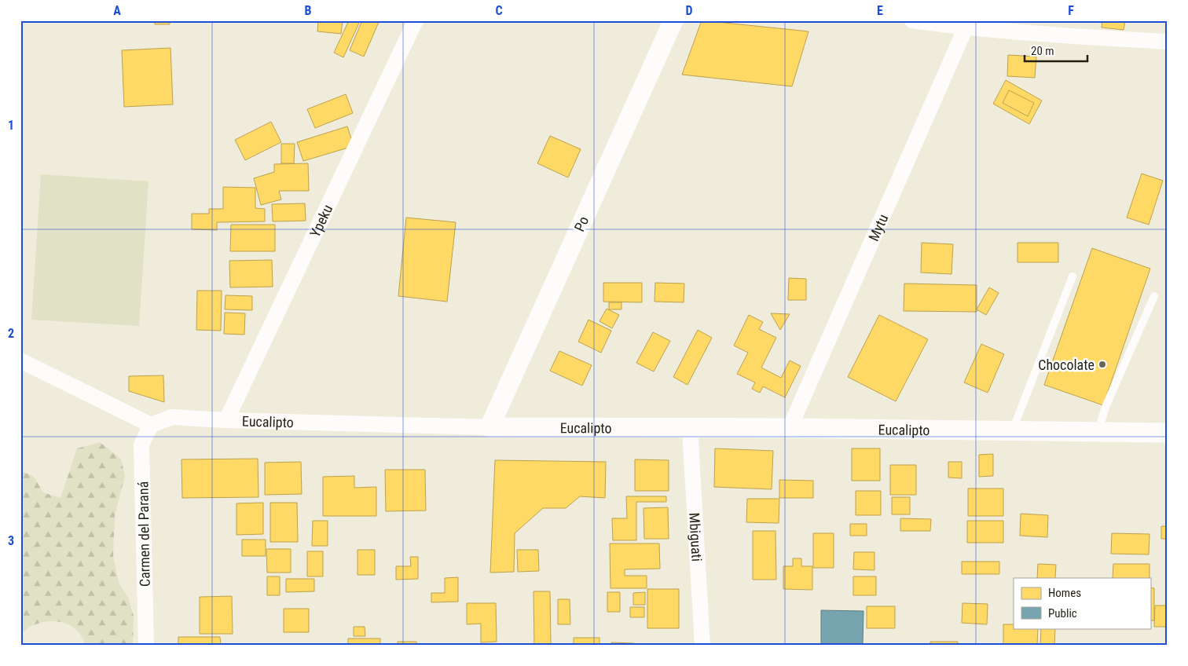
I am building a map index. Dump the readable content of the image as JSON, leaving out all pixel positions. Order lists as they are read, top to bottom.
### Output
{
  "streets": {
    "street": [
      "Ypeku",
      "Po",
      "Mytu",
      "Eucalipto",
      "Carmen del Paraná",
      "Mbiguati"
    ]
  },
  "crossings": [
    ["Ypeku", "Eucalipto"],
    ["Po", "Eucalipto"],
    ["Mytu", "Eucalipto"],
    ["Eucalipto", "Carmen del Paraná"],
    ["Eucalipto", "Mbiguati"]
  ],
  "places": ["Chocolate"],
  "legend": ["Homes", "Public"],
  "scale_bar": "20 m",
  "grid": {
    "columns": [
      "A",
      "B",
      "C",
      "D",
      "E",
      "F"
    ],
    "rows": ["1", "2", "3"]
  }
}
